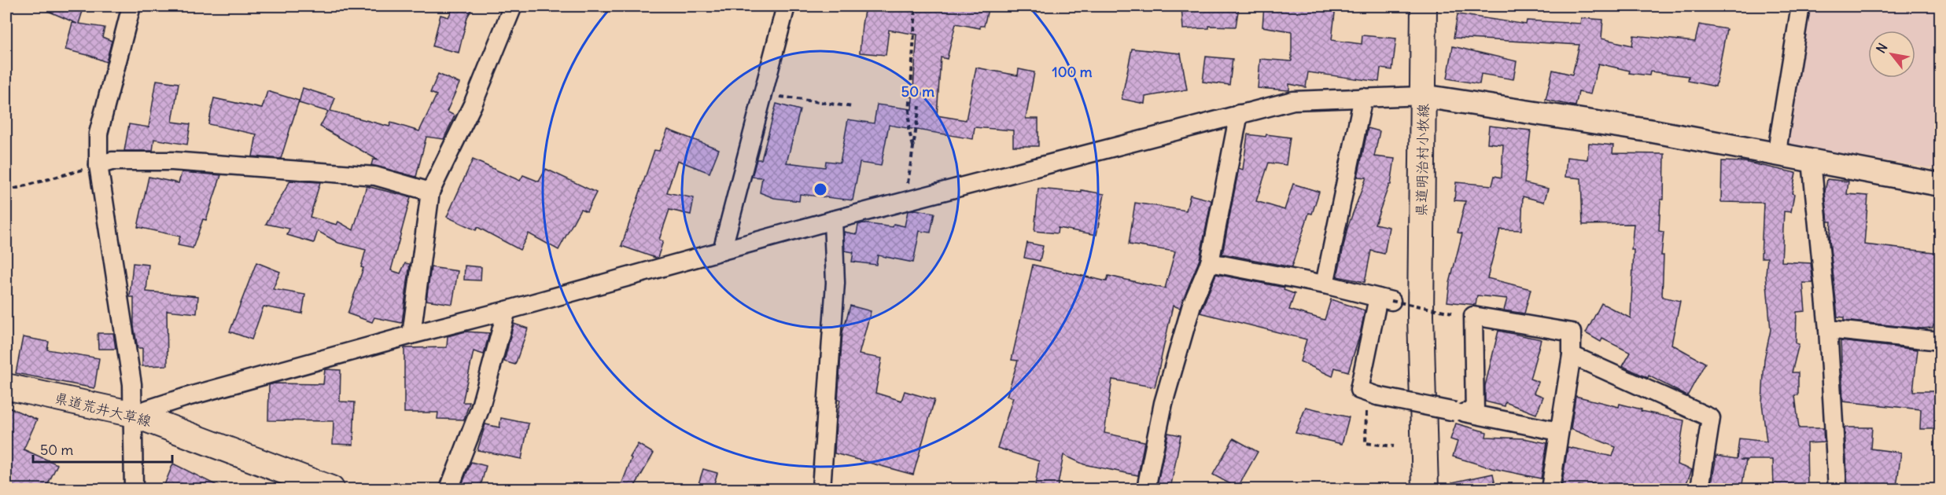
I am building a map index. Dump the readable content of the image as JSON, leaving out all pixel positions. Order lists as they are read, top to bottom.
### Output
{
  "streets": {
    "main road": ["県道明治村小牧線", "県道荒井大草線"]
  },
  "scale_bar": "50 m",
  "north": "top left",
  "rings": ["100 m", "50 m"]
}
